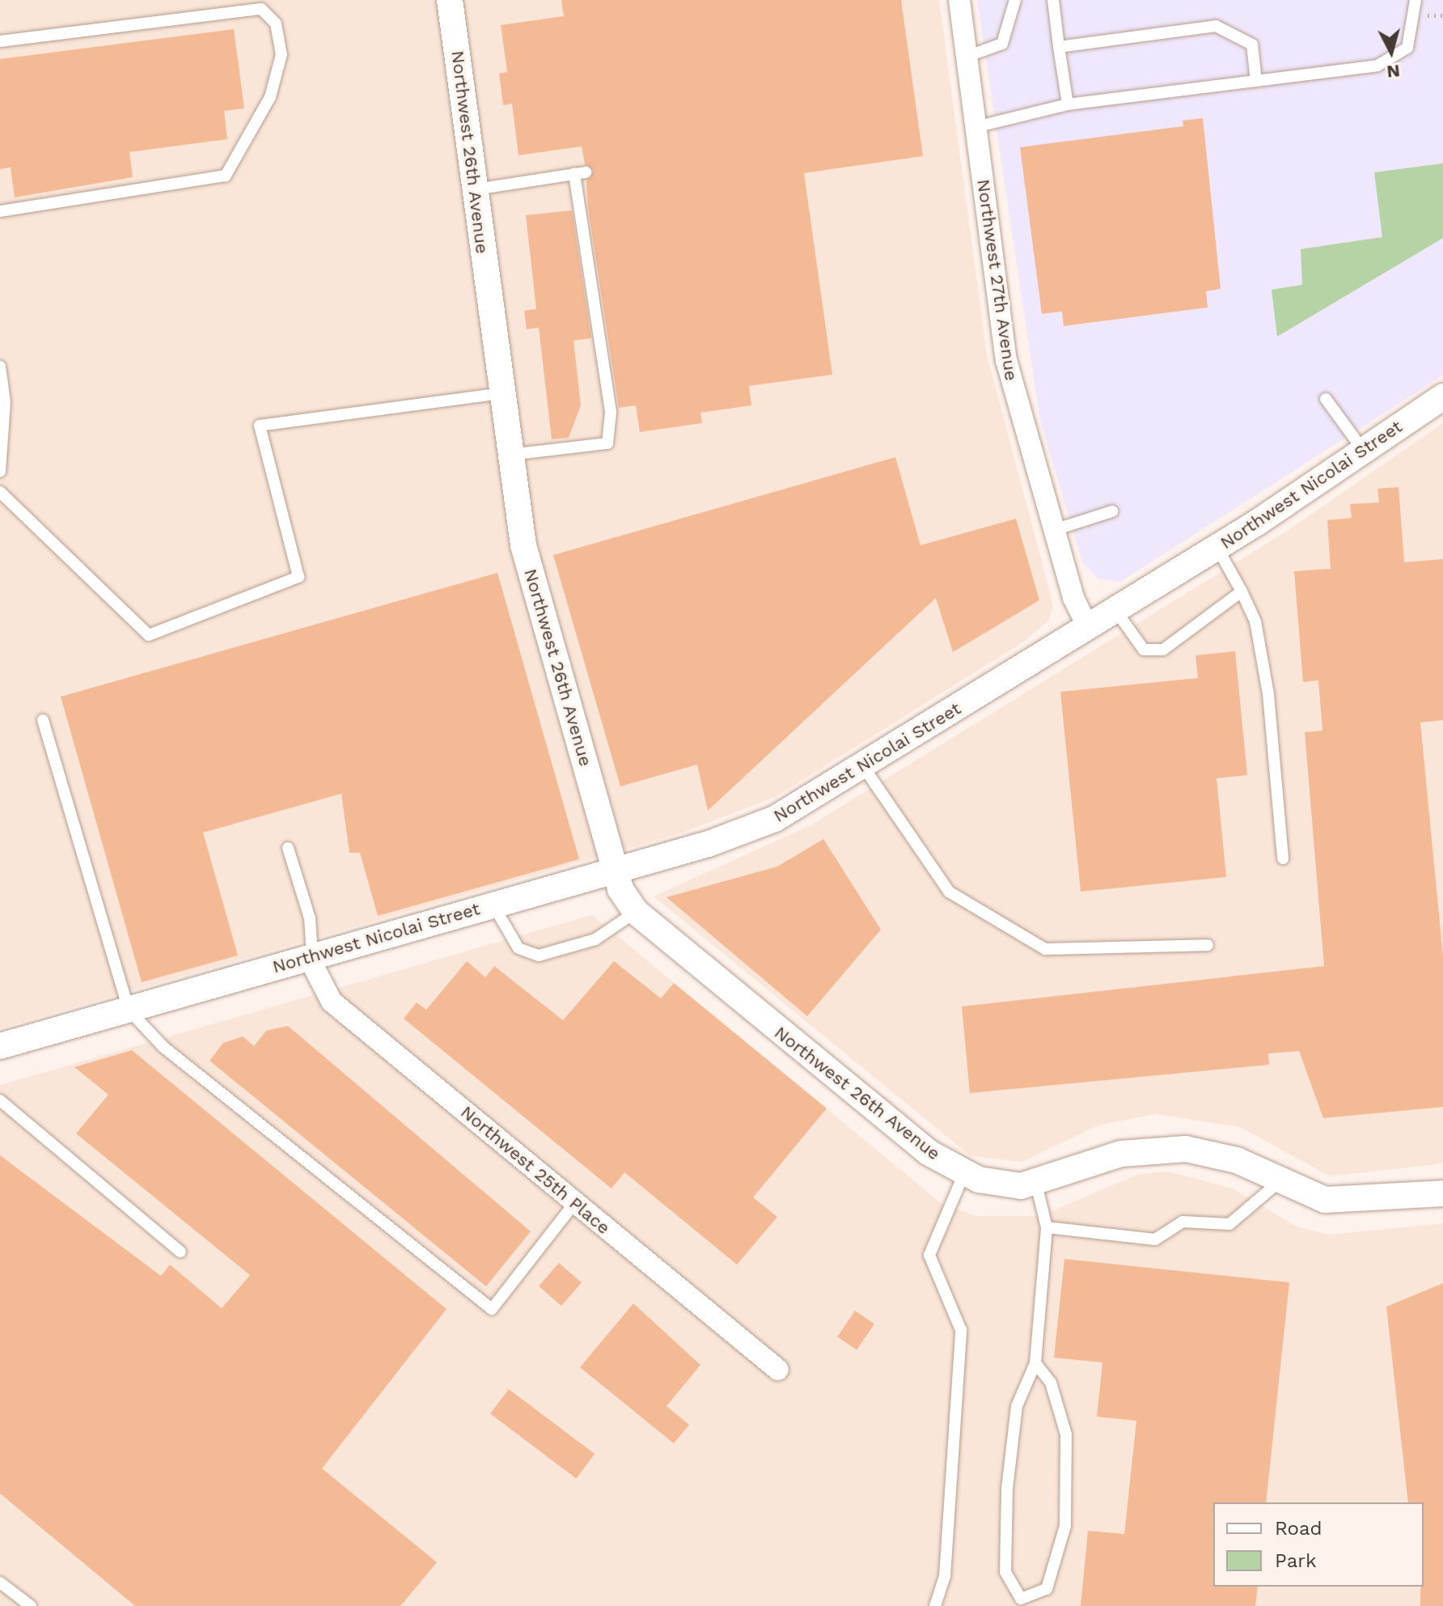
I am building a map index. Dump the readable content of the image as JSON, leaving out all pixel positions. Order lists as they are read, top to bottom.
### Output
{
  "streets": {
    "street": [
      "Northwest 26th Avenue",
      "Northwest 27th Avenue",
      "Northwest Nicolai Street",
      "Northwest 25th Place"
    ]
  },
  "crossings": [
    ["Northwest 26th Avenue", "Northwest Nicolai Street"],
    ["Northwest 27th Avenue", "Northwest Nicolai Street"],
    ["Northwest Nicolai Street", "Northwest 25th Place"]
  ],
  "legend": ["Road", "Park"],
  "north": "bottom"
}
